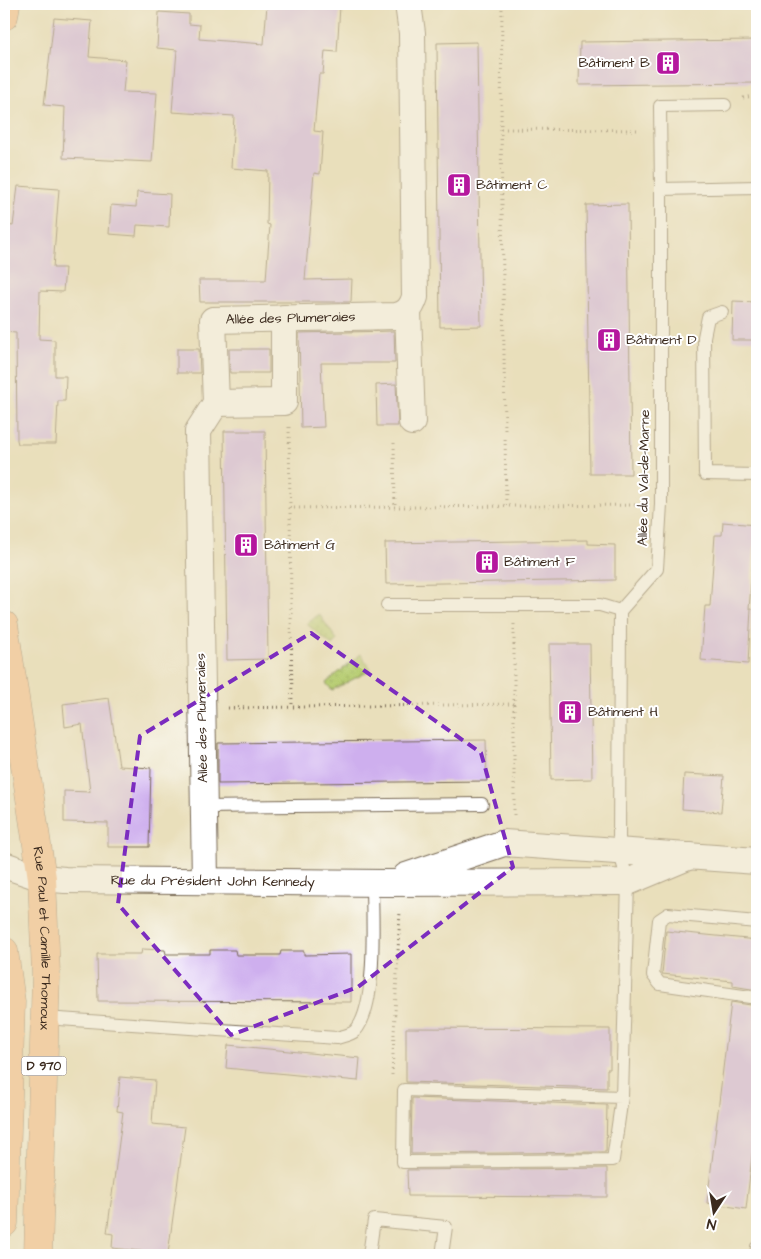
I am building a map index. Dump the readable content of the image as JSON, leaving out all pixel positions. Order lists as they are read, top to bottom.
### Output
{
  "streets": {
    "main road": ["Rue Paul et Camille Thomoux", "D 970"],
    "street": ["Allée des Plumeraies", "Rue du Président John Kennedy"],
    "lane": ["Allée du Val-de-Marne"]
  },
  "crossings": [
    ["Allée des Plumeraies", "Rue du Président John Kennedy"],
    ["Rue du Président John Kennedy", "Rue Paul et Camille Thomoux"]
  ],
  "places": {
    "building": [
      "Bâtiment B",
      "Bâtiment C",
      "Bâtiment D",
      "Bâtiment G",
      "Bâtiment F",
      "Bâtiment H"
    ]
  },
  "north": "bottom"
}
